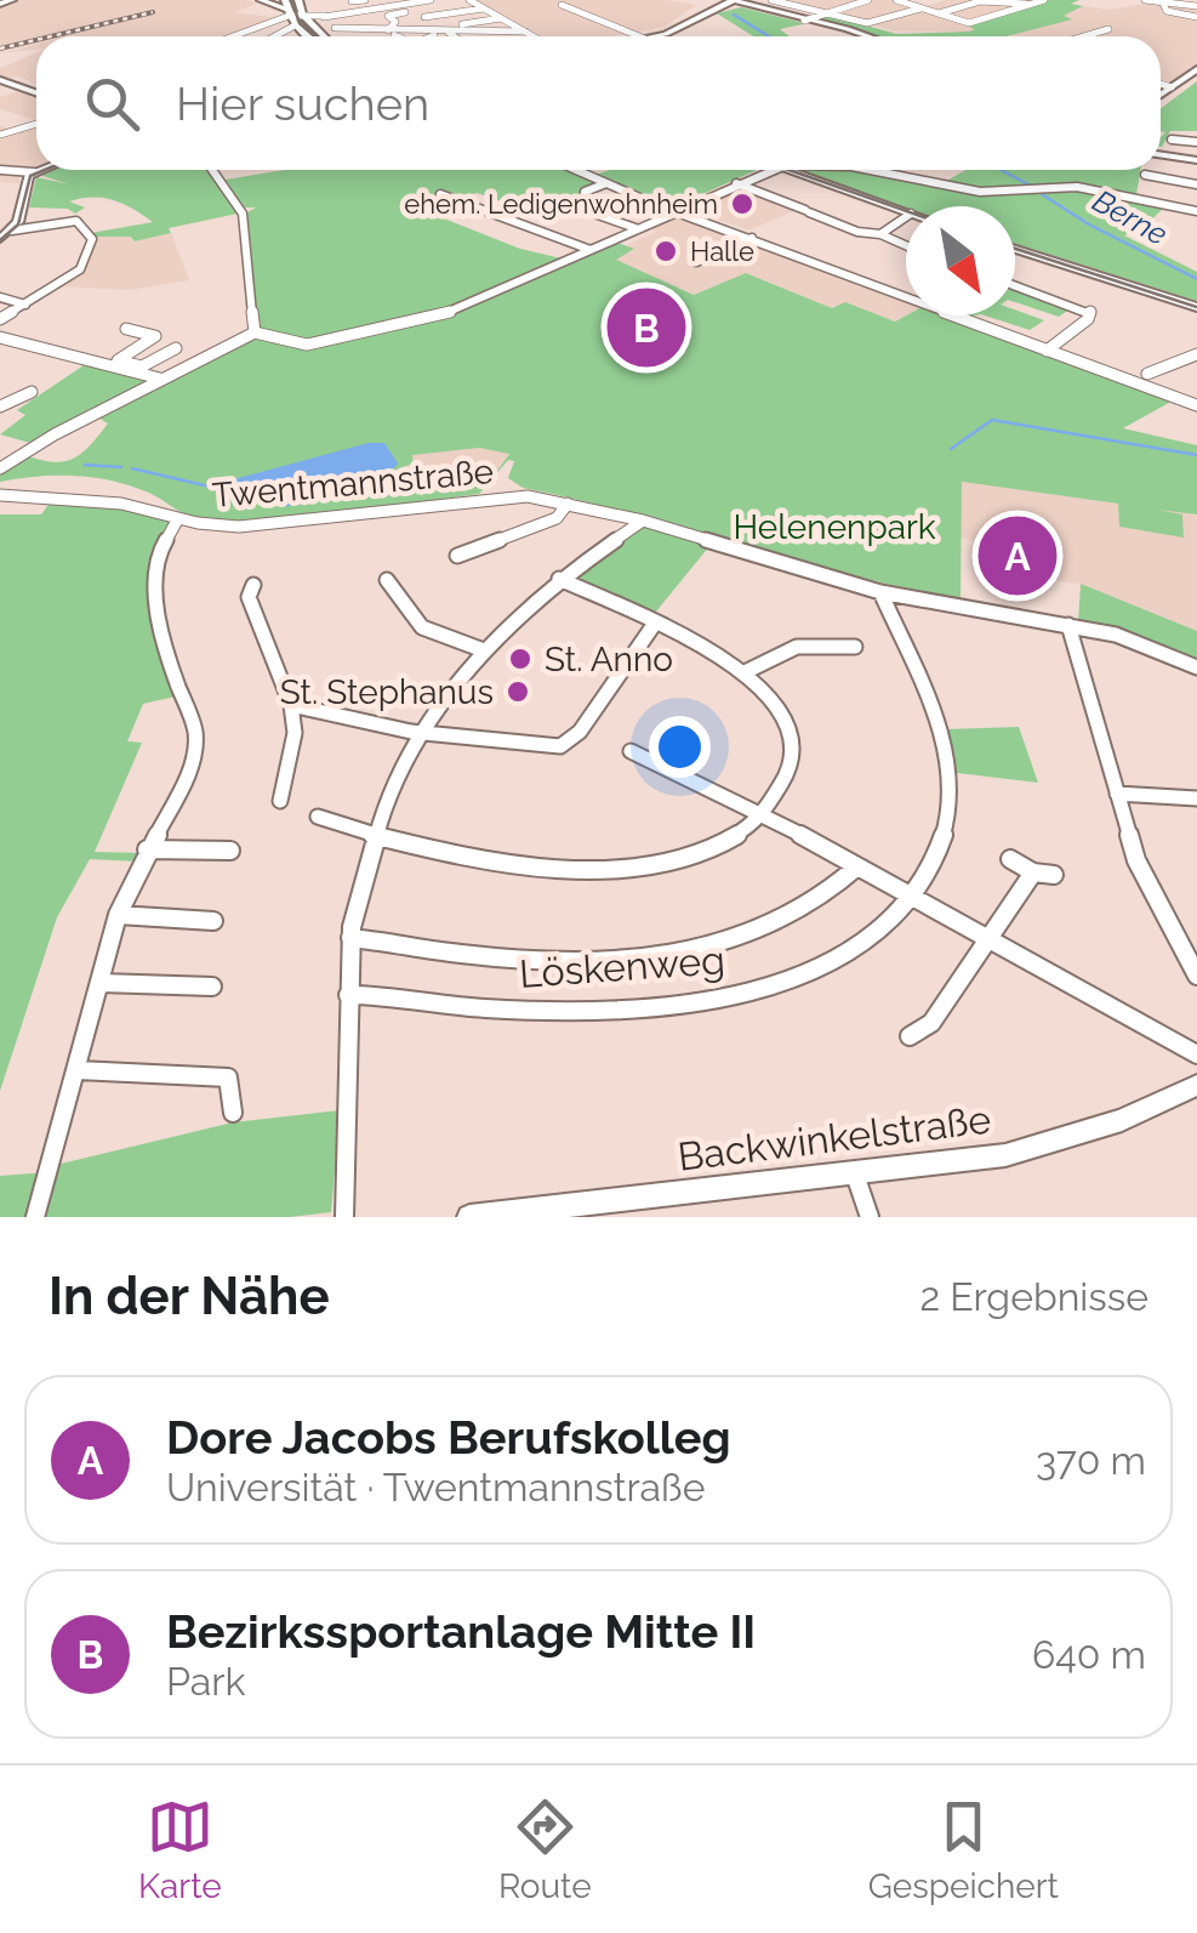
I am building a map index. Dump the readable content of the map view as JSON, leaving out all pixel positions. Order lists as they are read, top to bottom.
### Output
{
  "streets": {
    "main road": ["Backwinkelstraße"],
    "street": ["Twentmannstraße", "Löskenweg"]
  },
  "crossings": [
    ["Twentmannstraße", "Löskenweg"]
  ],
  "water": ["Berne"],
  "parks": ["Helenenpark"],
  "places": [
    "ehem. Ledigenwohnheim",
    "Halle",
    "St. Anno",
    "St. Stephanus"
  ],
  "north": "bottom right",
  "page": {
    "search": "Hier suchen",
    "pins": ["B", "A"],
    "heading": ["In der Nähe", "2 Ergebnisse"],
    "list": [
      {
        "mark": "A",
        "name": "Dore Jacobs Berufskolleg",
        "note": "Universität · Twentmannstraße",
        "value": "370 m"
      },
      {
        "mark": "B",
        "name": "Bezirkssportanlage Mitte II",
        "note": "Park",
        "value": "640 m"
      }
    ],
    "nav": ["Karte", "Route", "Gespeichert"]
  }
}
